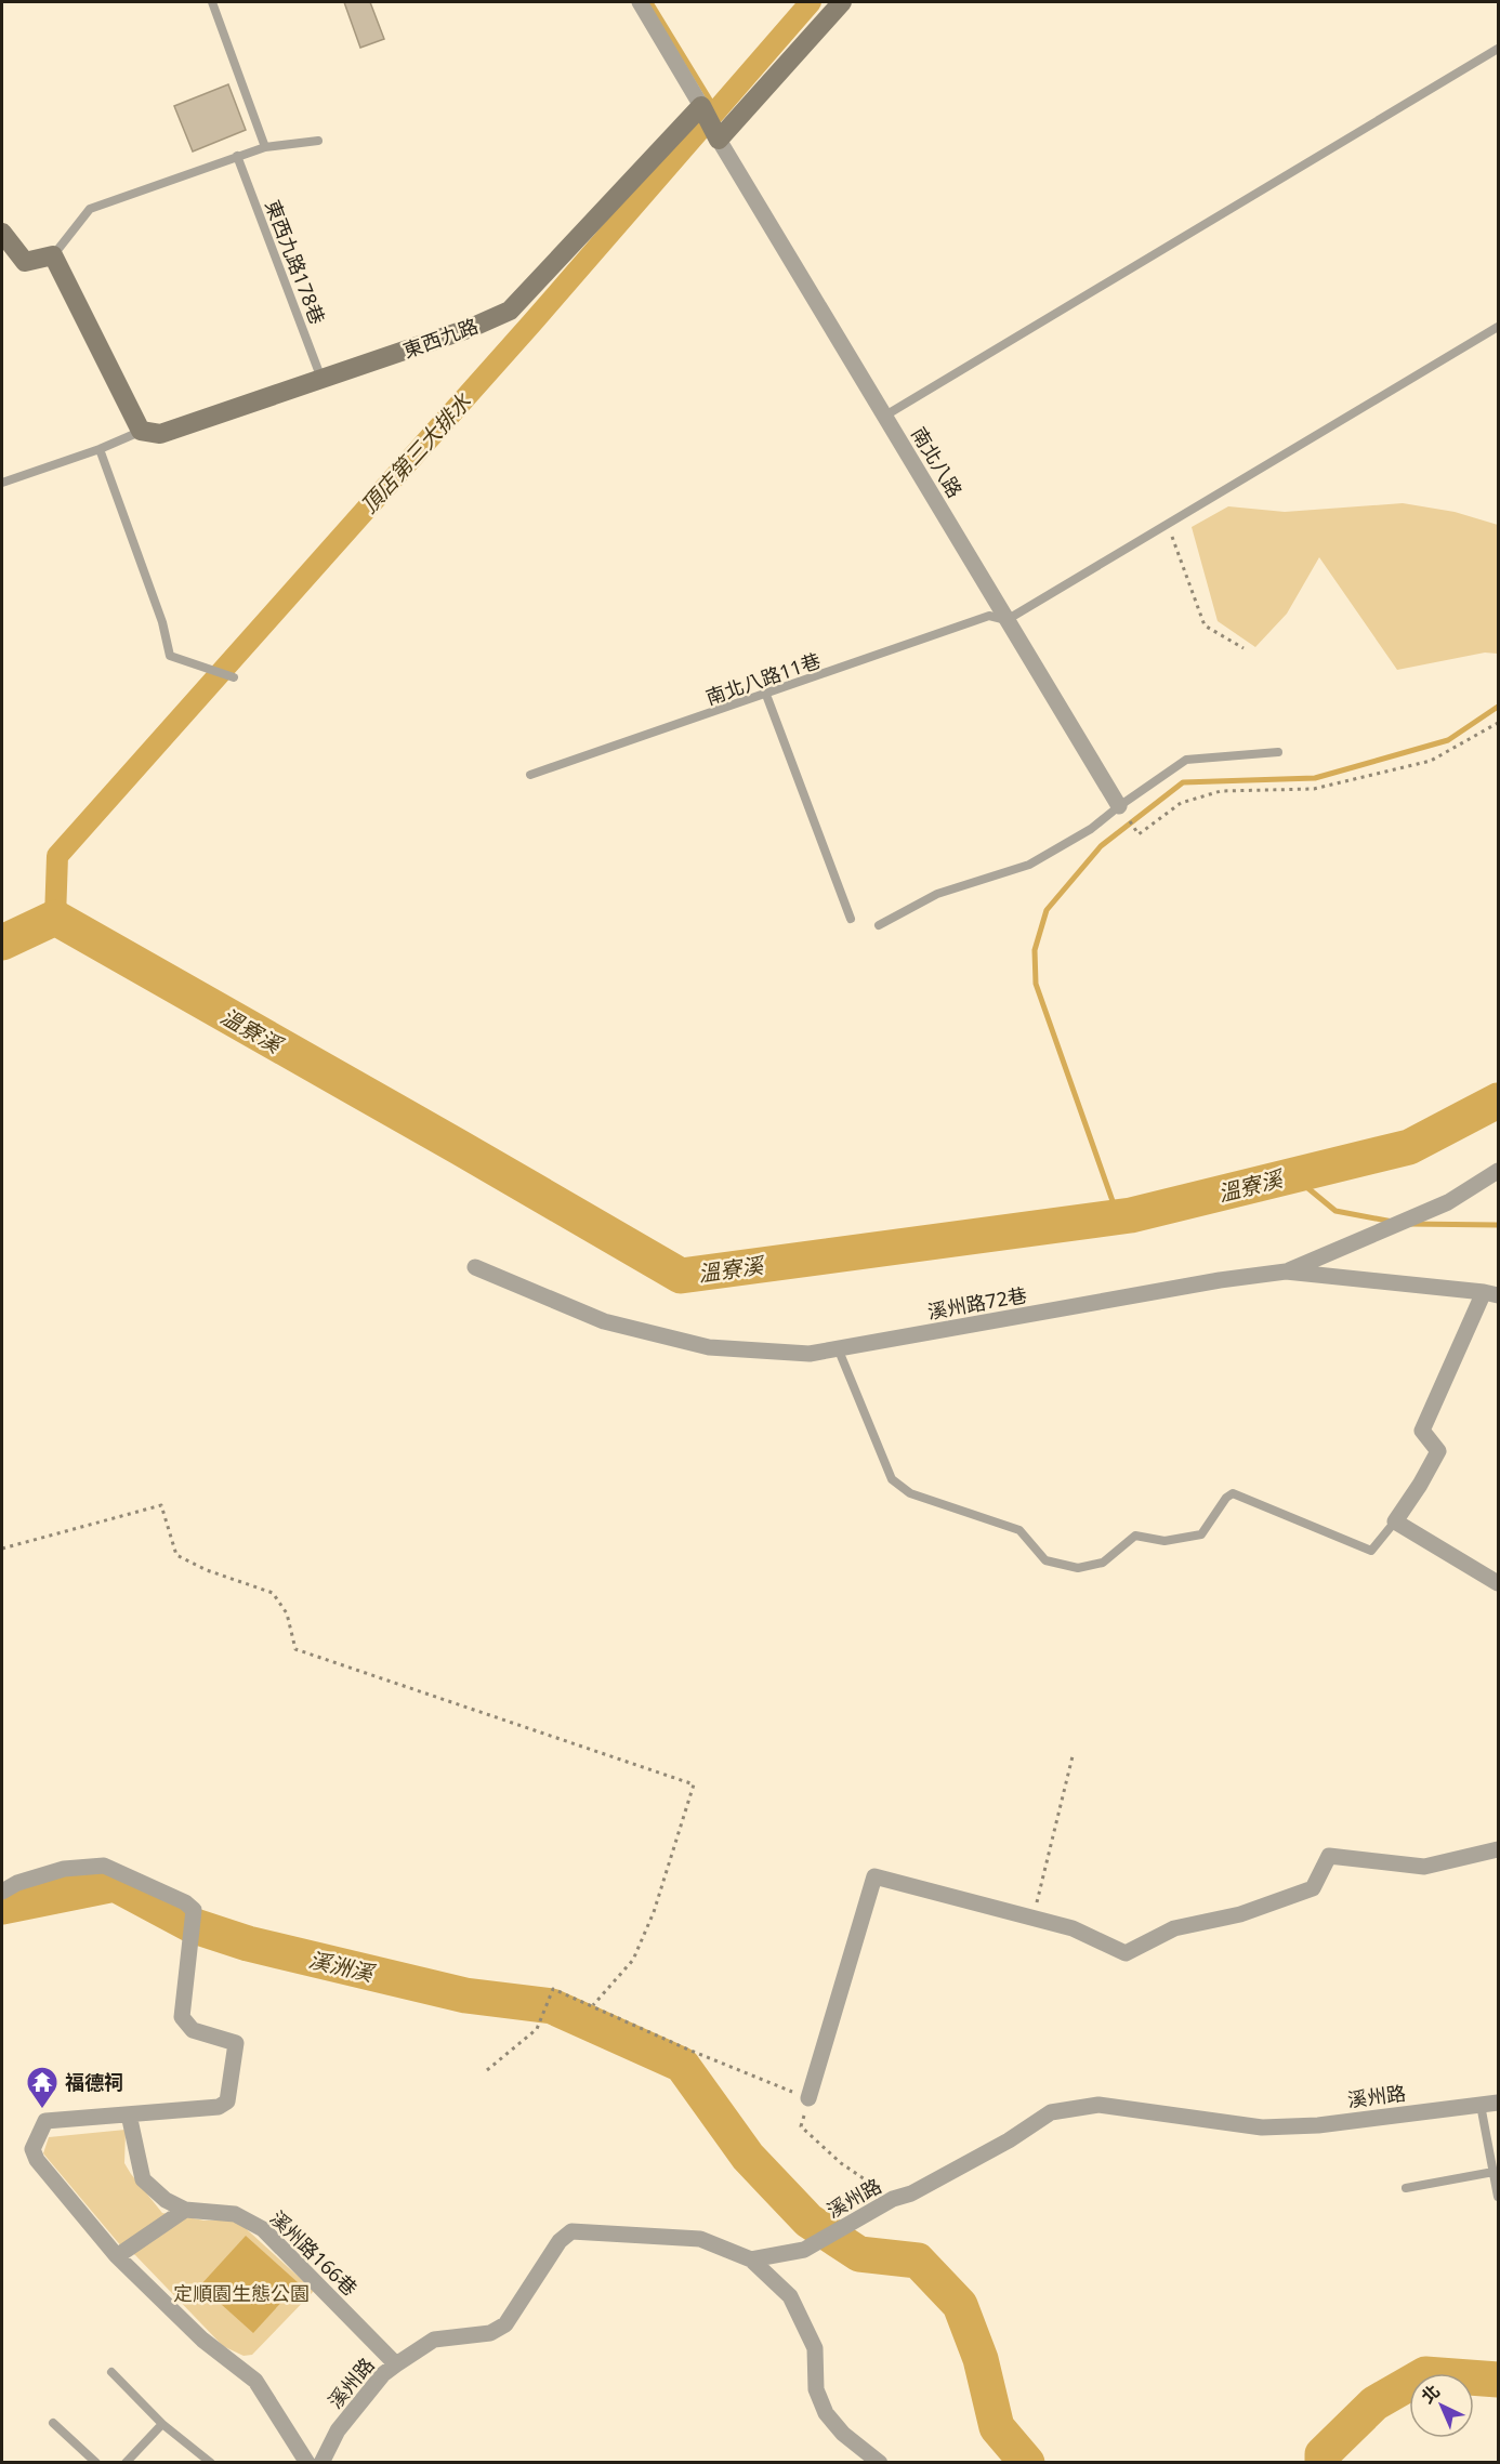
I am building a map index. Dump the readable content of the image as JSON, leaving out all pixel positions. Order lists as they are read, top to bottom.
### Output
{
  "streets": {
    "street": [
      "東西九路",
      "南北八路",
      "溪州路72巷",
      "溪州路",
      "溪州路166巷"
    ],
    "lane": ["東西九路178巷", "南北八路11巷"]
  },
  "crossings": [
    ["東西九路178巷", "東西九路"],
    ["南北八路", "南北八路11巷"],
    ["溪州路", "溪州路166巷"]
  ],
  "water": ["頂店第三大排水", "溫寮溪", "溪洲溪"],
  "parks": ["定順園生態公園"],
  "places": {
    "temple": ["福德祠"]
  },
  "north": "top left"
}
